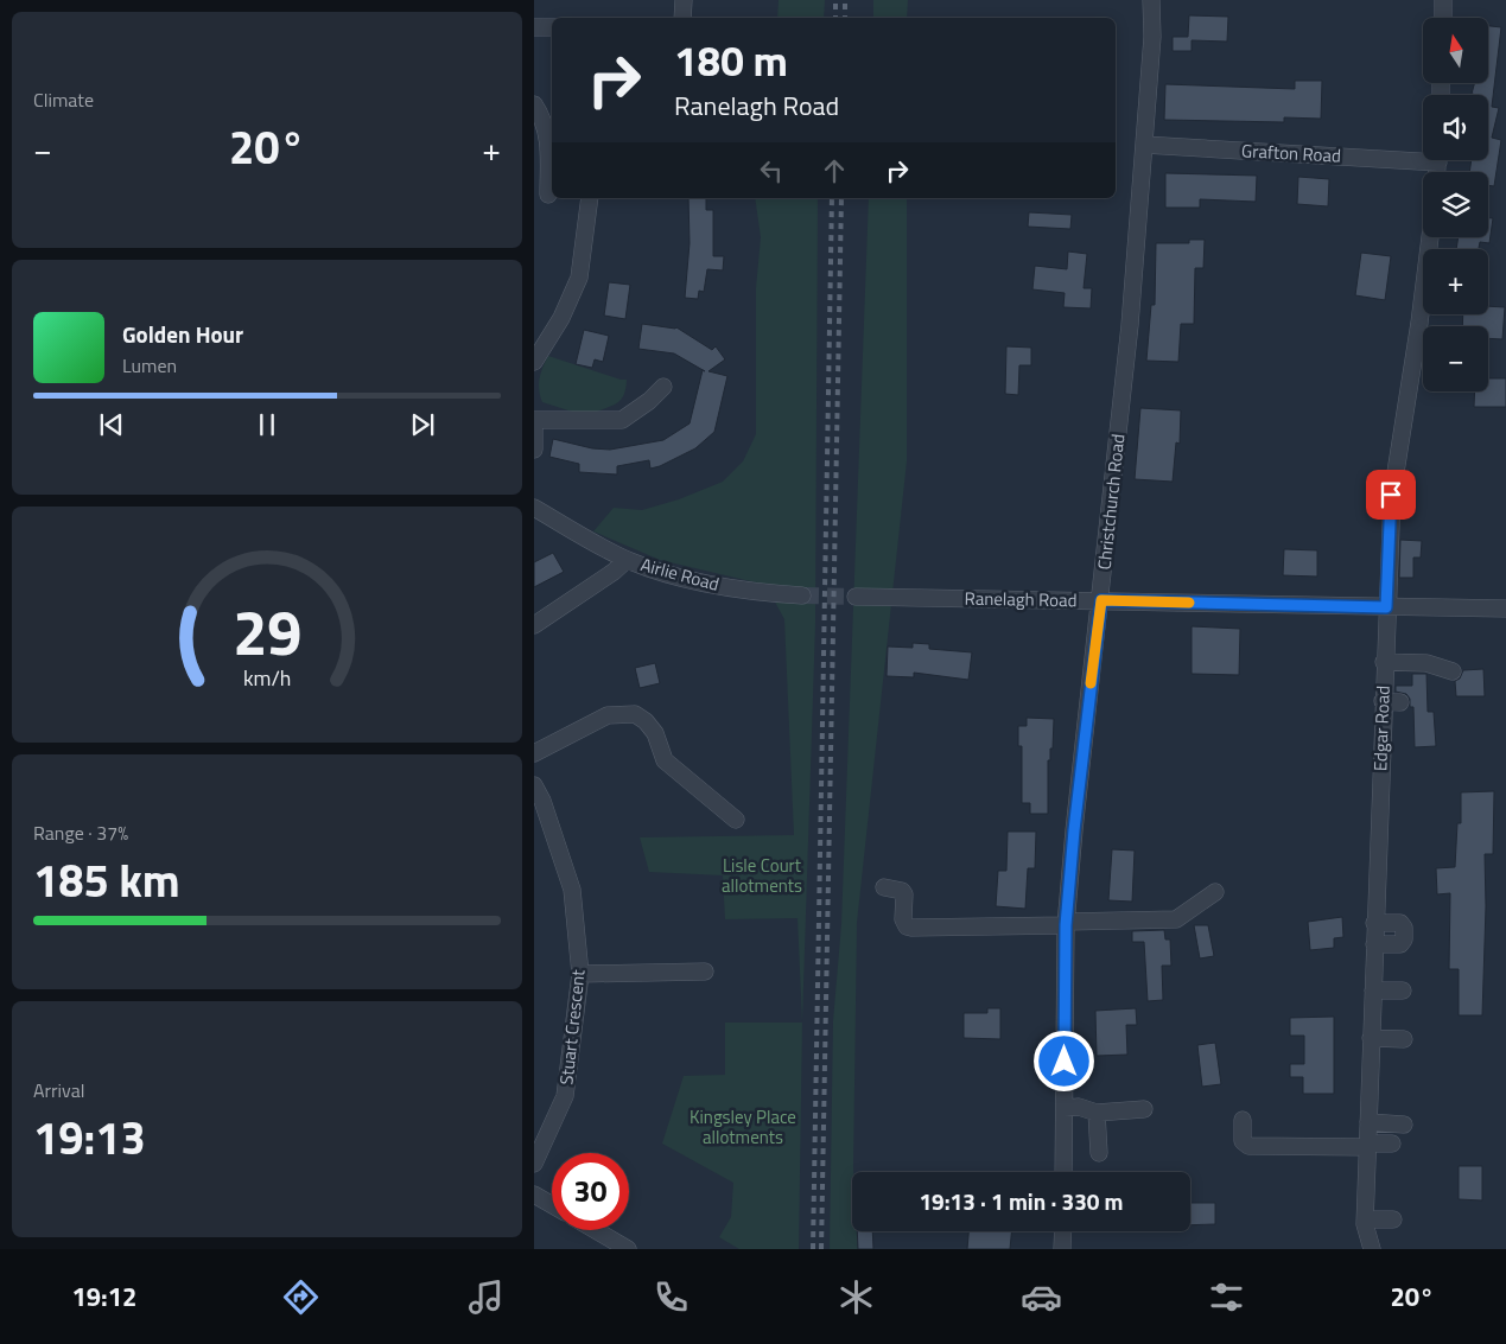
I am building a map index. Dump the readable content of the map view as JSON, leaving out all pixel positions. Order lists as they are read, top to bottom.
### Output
{
  "streets": {
    "street": [
      "Grafton Road",
      "Christchurch Road",
      "Airlie Road",
      "Ranelagh Road",
      "Edgar Road",
      "Stuart Crescent"
    ]
  },
  "crossings": [
    ["Grafton Road", "Christchurch Road"],
    ["Christchurch Road", "Ranelagh Road"],
    ["Ranelagh Road", "Edgar Road"]
  ],
  "parks": ["Lisle Court allotments", "Kingsley Place allotments"],
  "north": "top",
  "page": {
    "tile": [
      "Climate",
      ["Range · 37%", "185 km"],
      ["Arrival", "19:13"]
    ],
    "map_buttons": ["+", "−"],
    "turn": ["180 m", "Ranelagh Road"],
    "heat": ["−", "20°", "+"],
    "song": ["Golden Hour", "Lumen"],
    "limit": "30",
    "trip": "19:13 · 1 min · 330 m",
    "tabs": ["19:12", "20°"],
    "gauge": ["29", "km/h"]
  }
}
